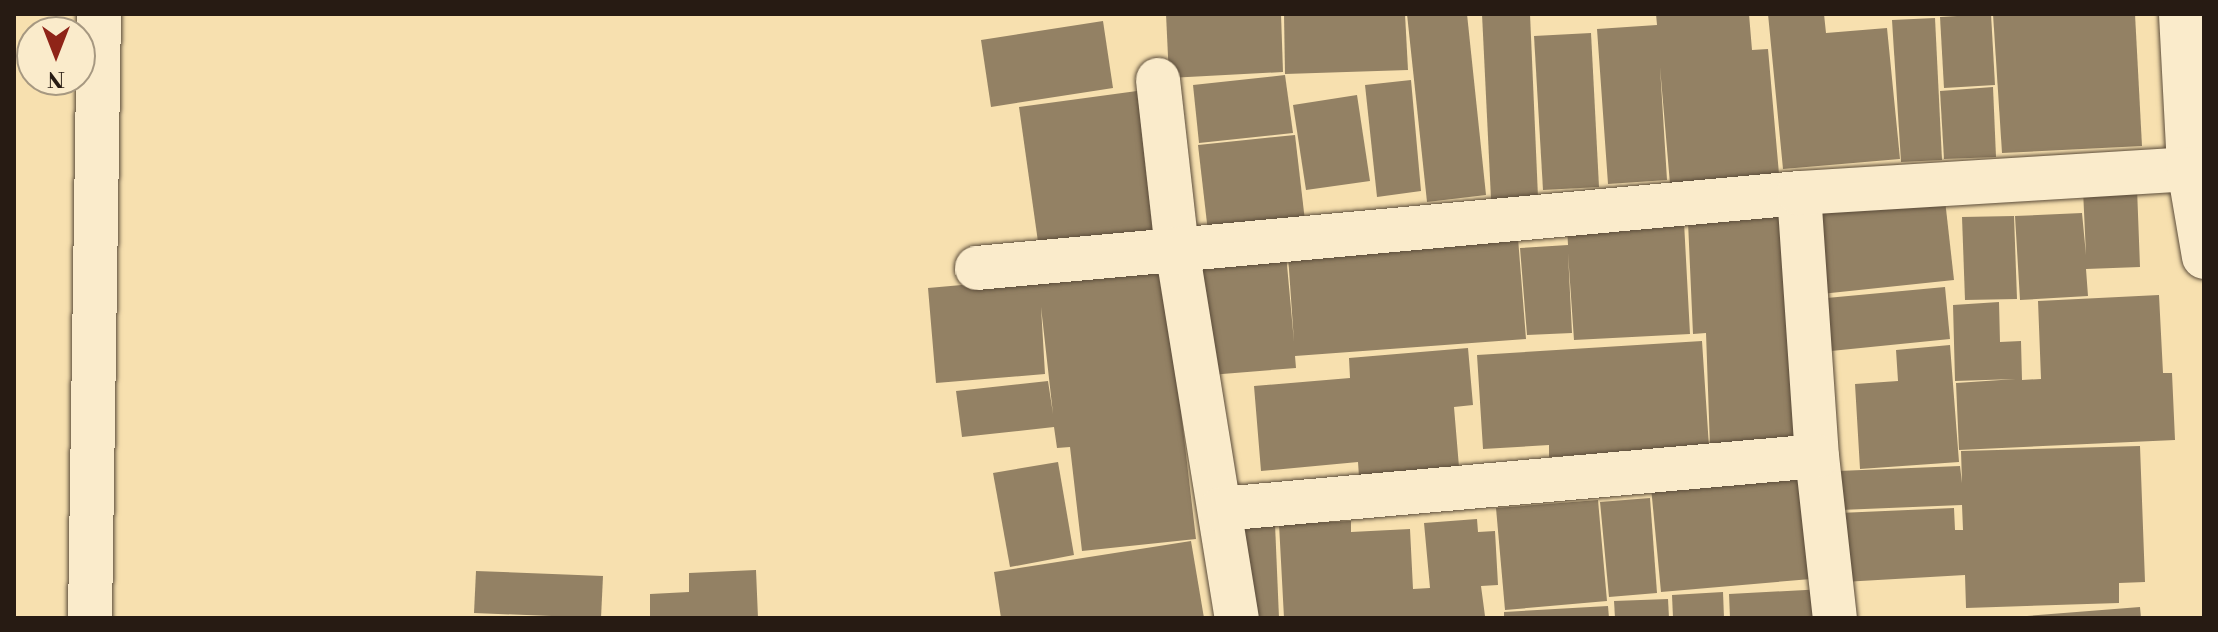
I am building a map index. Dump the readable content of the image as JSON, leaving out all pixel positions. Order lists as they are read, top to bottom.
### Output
{
  "north": "bottom"
}
